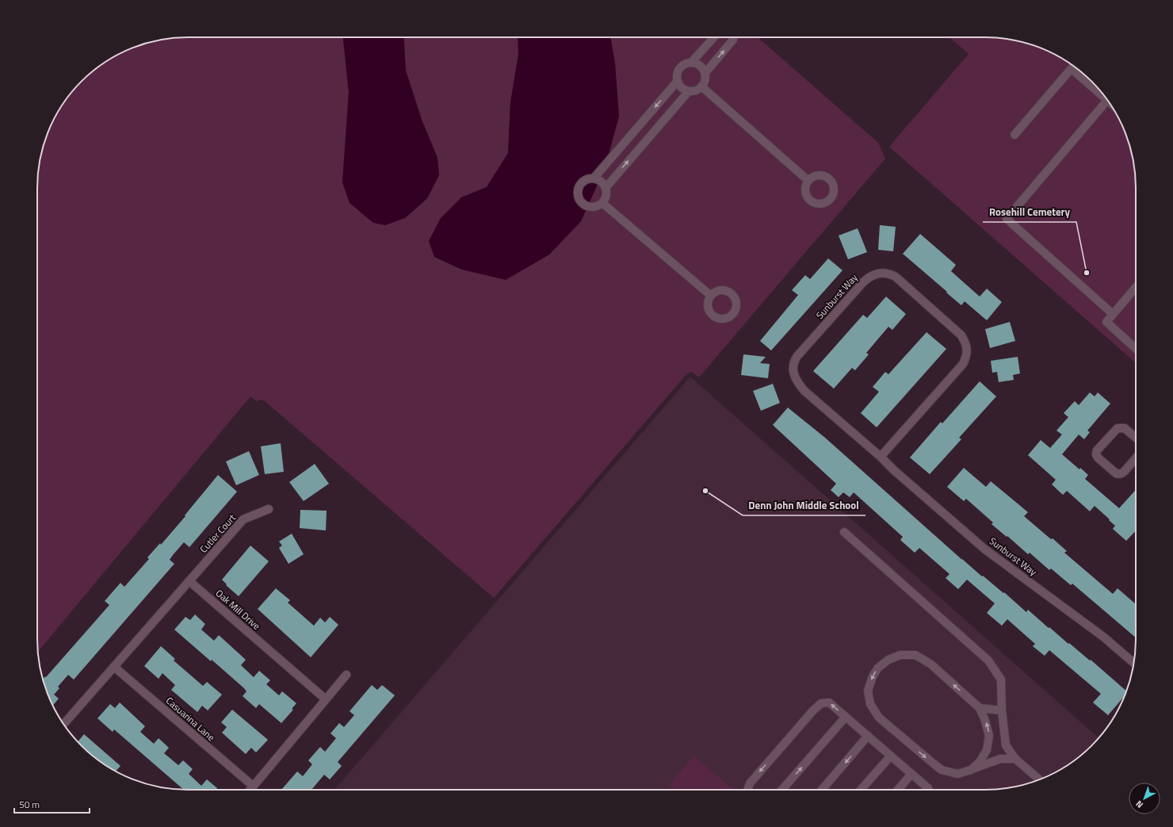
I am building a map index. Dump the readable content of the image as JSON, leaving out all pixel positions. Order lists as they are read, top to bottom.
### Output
{
  "streets": {
    "street": [
      "Sunburst Way",
      "Cutler Court",
      "Oak Mill Drive",
      "Casuarina Lane"
    ]
  },
  "crossings": [
    ["Cutler Court", "Oak Mill Drive"]
  ],
  "places": ["Rosehill Cemetery", "Denn John Middle School"],
  "scale_bar": "50 m",
  "north": "bottom left"
}
